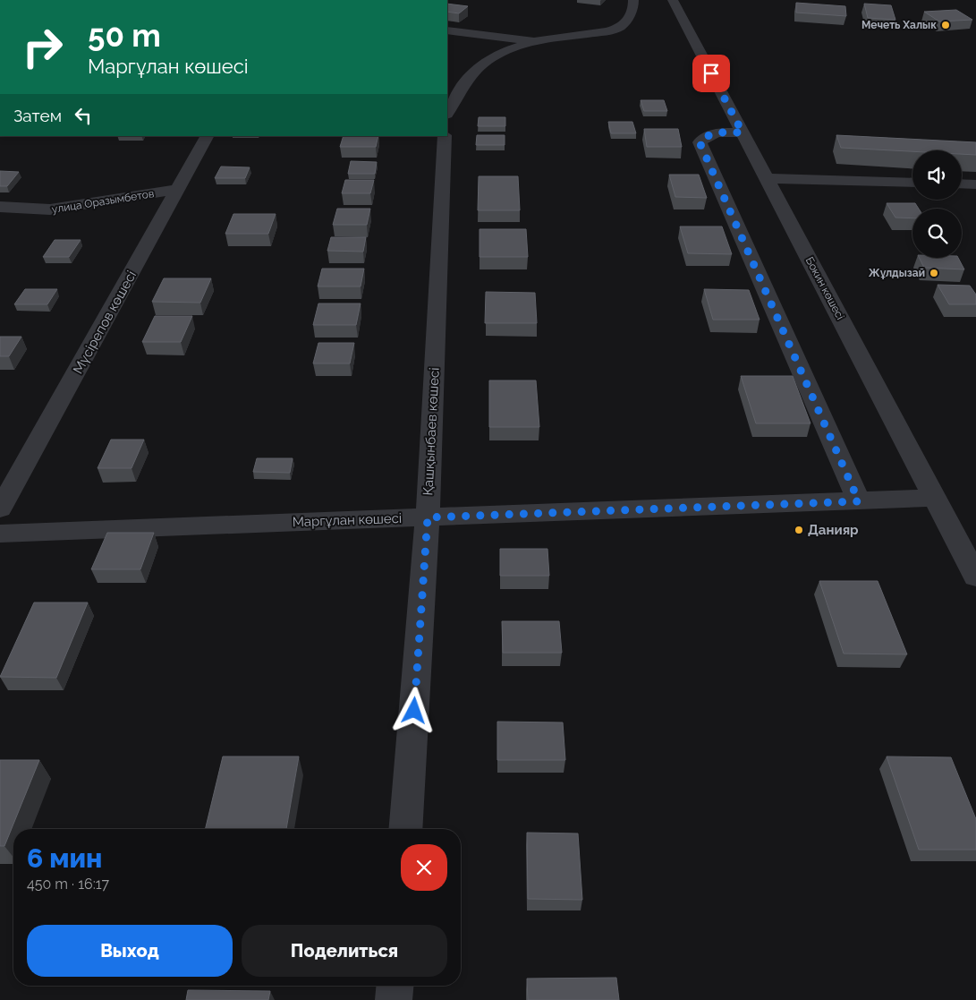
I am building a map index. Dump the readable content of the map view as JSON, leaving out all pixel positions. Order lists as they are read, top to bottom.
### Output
{
  "streets": {
    "street": [
      "улица Оразымбетов",
      "Бокин көшесі",
      "Мүсірепов көшесі",
      "Қашқынбаев көшесі",
      "Маргұлан көшесі"
    ]
  },
  "crossings": [
    ["улица Оразымбетов", "Мүсірепов көшесі"],
    ["Бокин көшесі", "Маргұлан көшесі"],
    ["Қашқынбаев көшесі", "Маргұлан көшесі"]
  ],
  "places": ["Мечеть Халык", "Жұлдызай", "Данияр"],
  "page": {
    "turn": ["50 m", "Маргұлан көшесі"],
    "then": "Затем",
    "heading": ["6 мин", "450 m · 16:17"],
    "buttons": ["Выход", "Поделиться"]
  }
}
